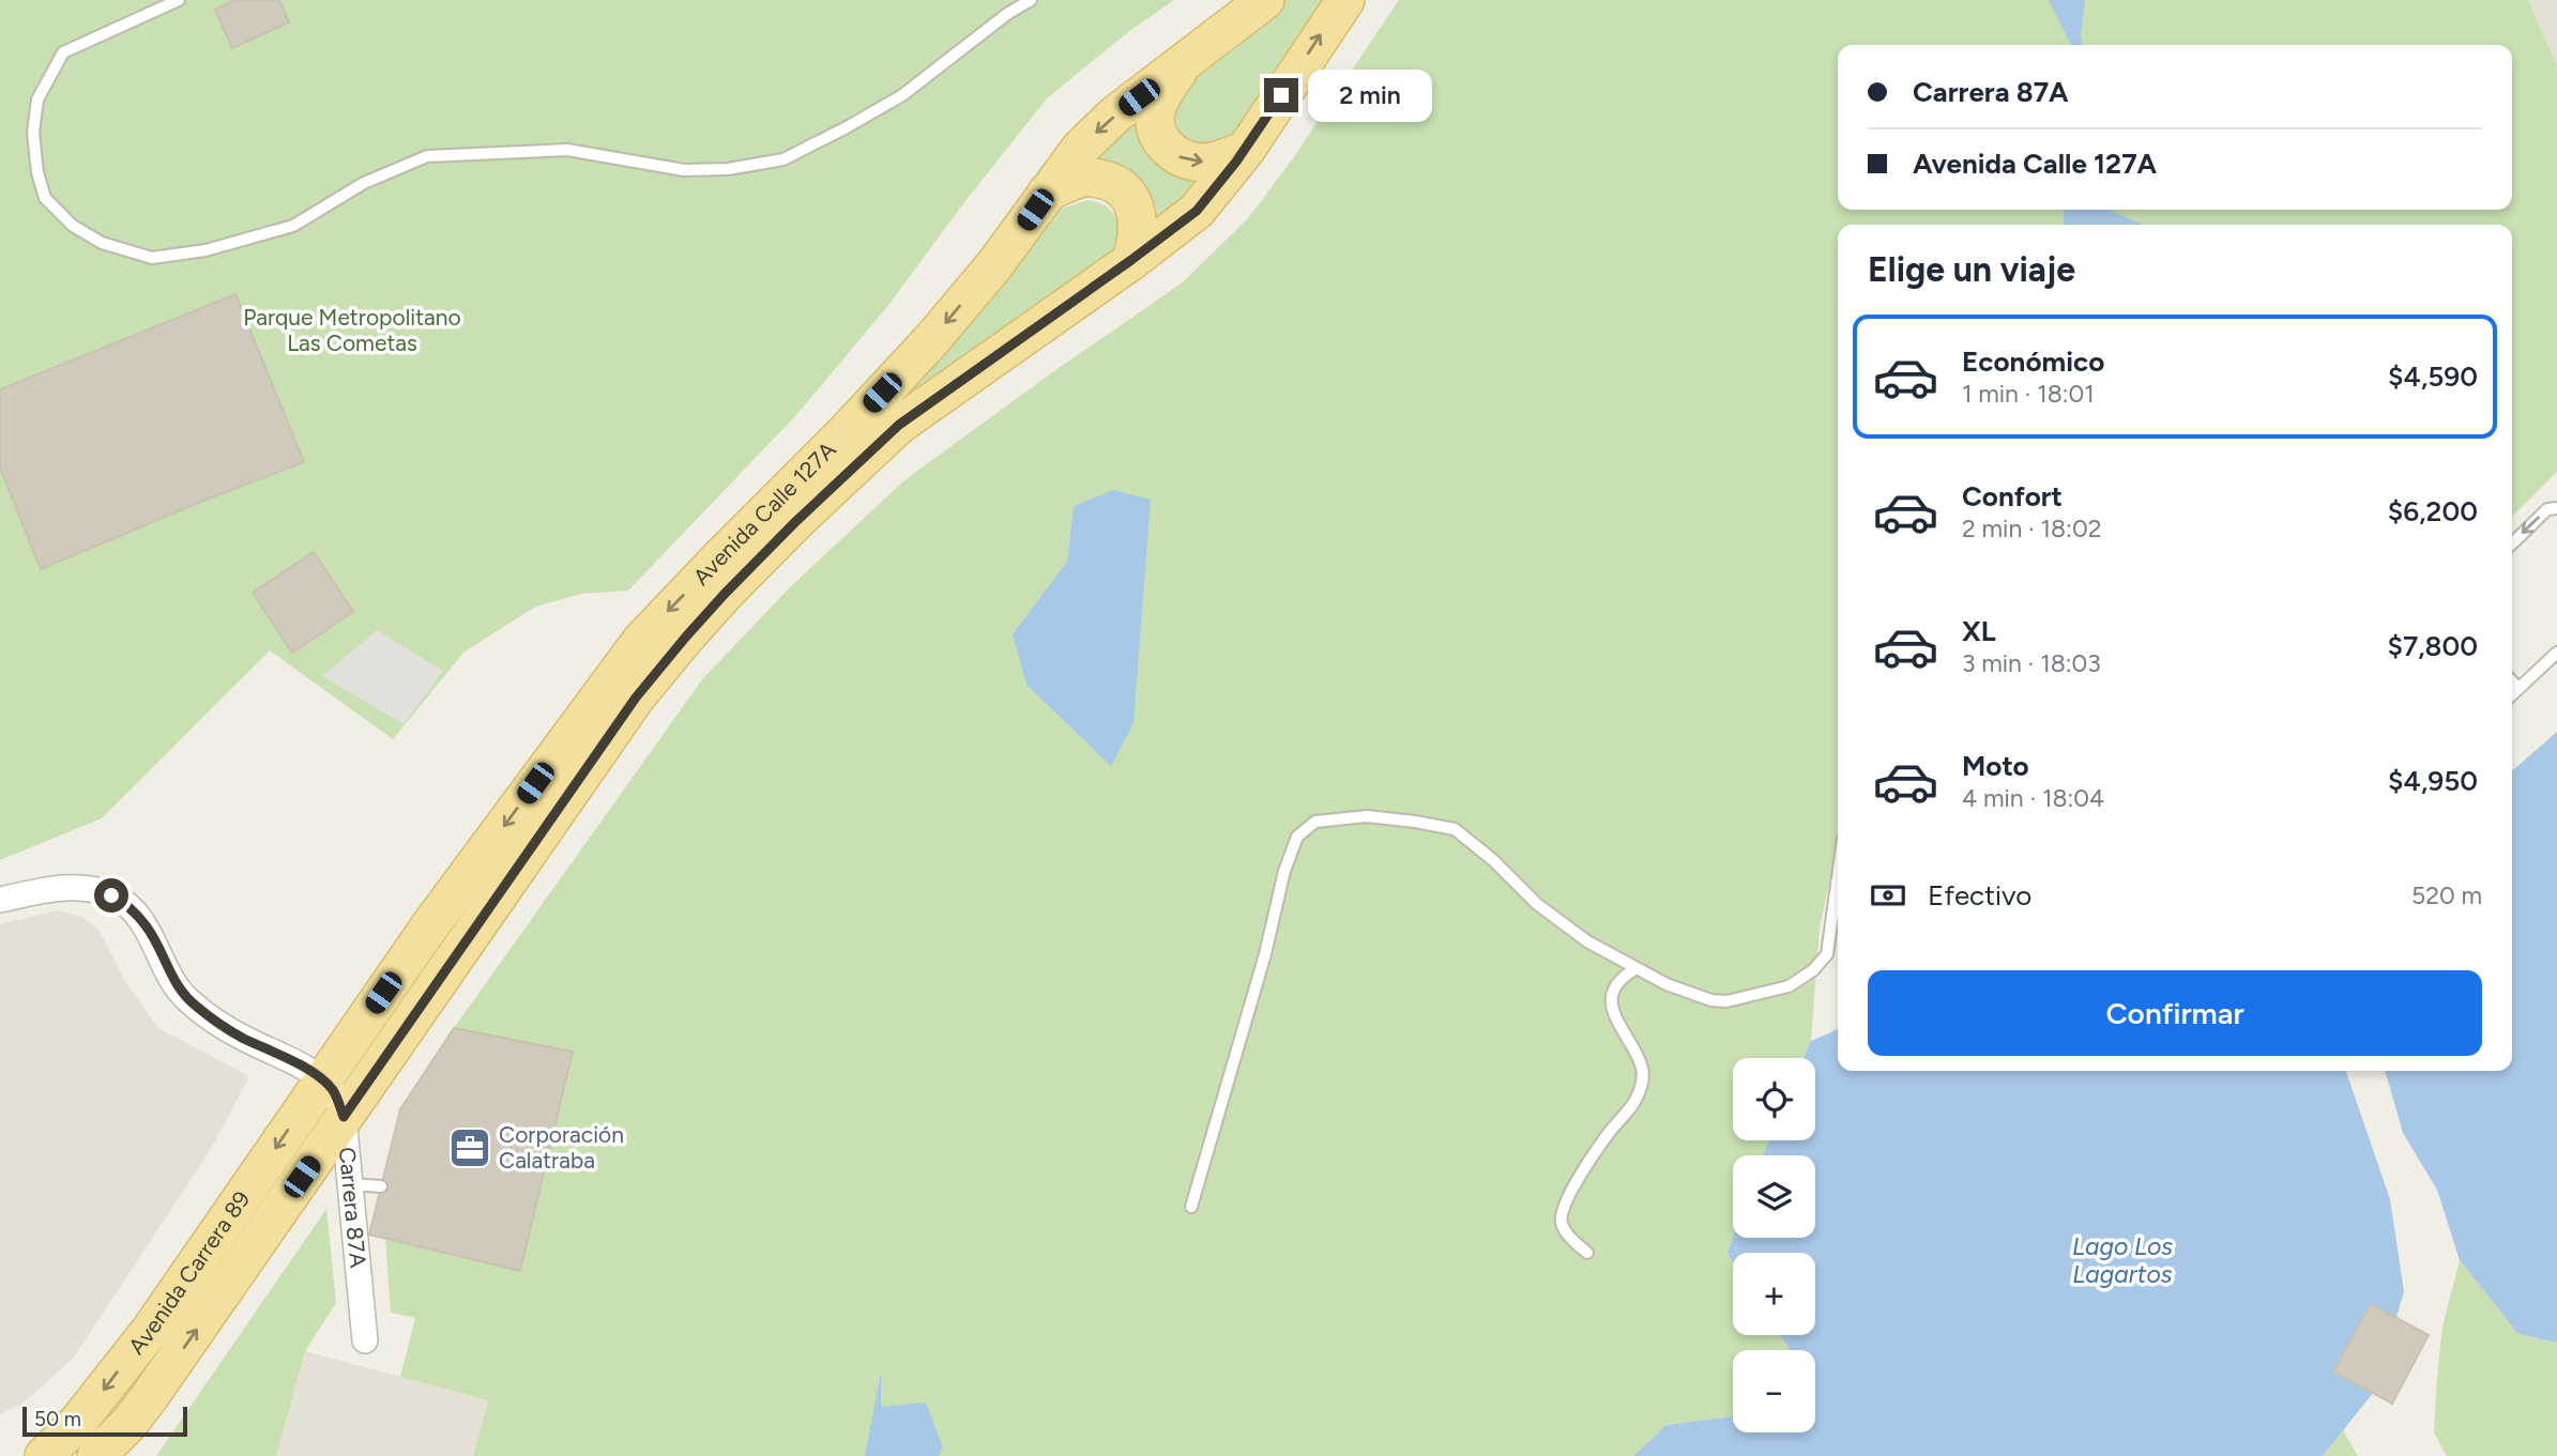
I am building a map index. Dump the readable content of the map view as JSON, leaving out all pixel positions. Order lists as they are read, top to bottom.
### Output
{
  "streets": {
    "main road": ["Avenida Calle 127A", "Avenida Carrera 89"],
    "street": ["Carrera 87A"]
  },
  "crossings": [
    ["Avenida Calle 127A", "Carrera 87A"],
    ["Avenida Calle 127A", "Avenida Carrera 89"],
    ["Carrera 87A", "Avenida Carrera 89"]
  ],
  "water": ["Lago Los Lagartos"],
  "parks": ["Parque Metropolitano Las Cometas"],
  "places": {
    "office": ["Corporación Calatraba"]
  },
  "scale_bar": "50 m",
  "page": {
    "banner": ["Carrera 87A", "Avenida Calle 127A"],
    "bubble": "2 min",
    "heading": "Elige un viaje",
    "list": [
      {
        "name": "Económico",
        "note": "1 min · 18:01",
        "value": "$4,590"
      },
      {
        "name": "Confort",
        "note": "2 min · 18:02",
        "value": "$6,200"
      },
      {
        "name": "XL",
        "note": "3 min · 18:03",
        "value": "$7,800"
      },
      {
        "name": "Moto",
        "note": "4 min · 18:04",
        "value": "$4,950"
      }
    ],
    "pay": ["Efectivo", "520 m"],
    "buttons": "Confirmar",
    "map_buttons": ["+", "−"],
    "scale": "50 m"
  }
}
